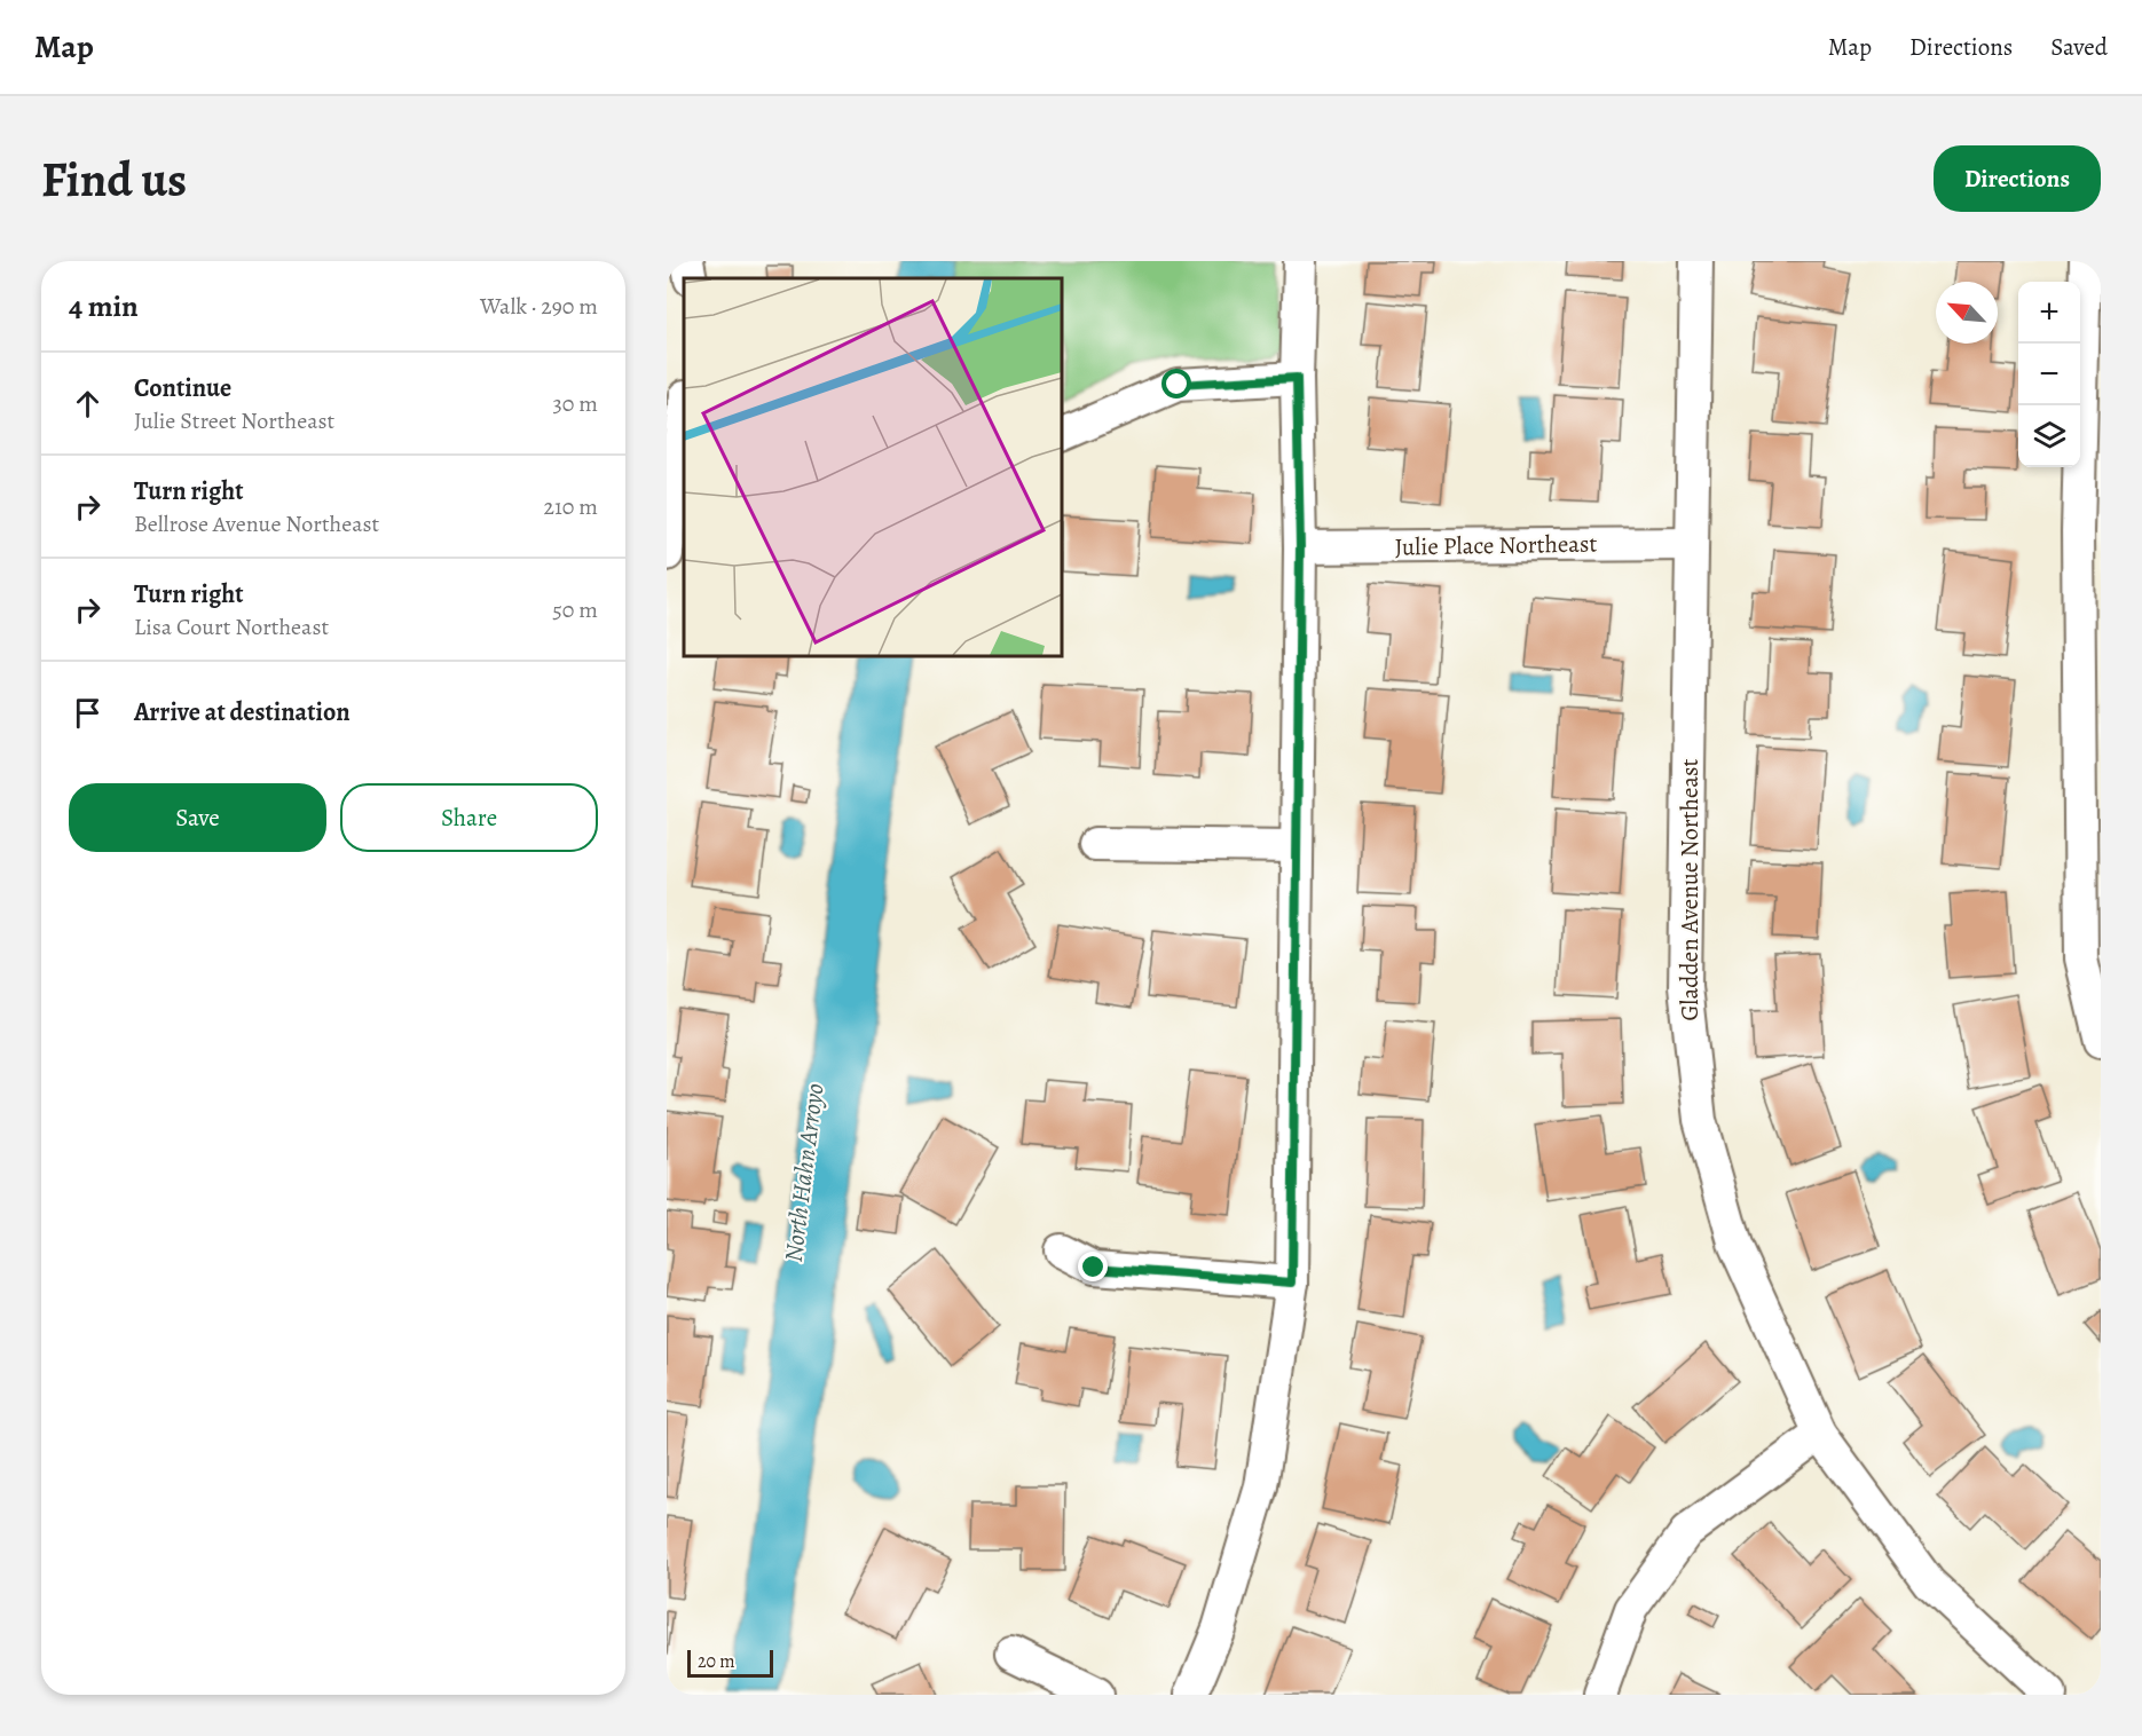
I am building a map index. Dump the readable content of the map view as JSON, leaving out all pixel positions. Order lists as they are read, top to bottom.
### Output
{
  "streets": {
    "street": ["Julie Place Northeast", "Gladden Avenue Northeast"]
  },
  "crossings": [
    ["Julie Place Northeast", "Gladden Avenue Northeast"]
  ],
  "water": ["North Hahn Arroyo"],
  "scale_bar": "20 m",
  "north": "top left",
  "page": {
    "header": "Map",
    "nav": ["Map", "Directions", "Saved"],
    "buttons": [
      "Directions",
      ["Save", "Share"]
    ],
    "title": "Find us",
    "heading": ["4 min", "Walk · 290 m"],
    "map_buttons": ["+", "−"],
    "list": [
      ["Continue", "Julie Street Northeast", "30 m"],
      ["Turn right", "Bellrose Avenue Northeast", "210 m"],
      ["Turn right", "Lisa Court Northeast", "50 m"],
      "Arrive at destination"
    ],
    "scale": "20 m"
  }
}
